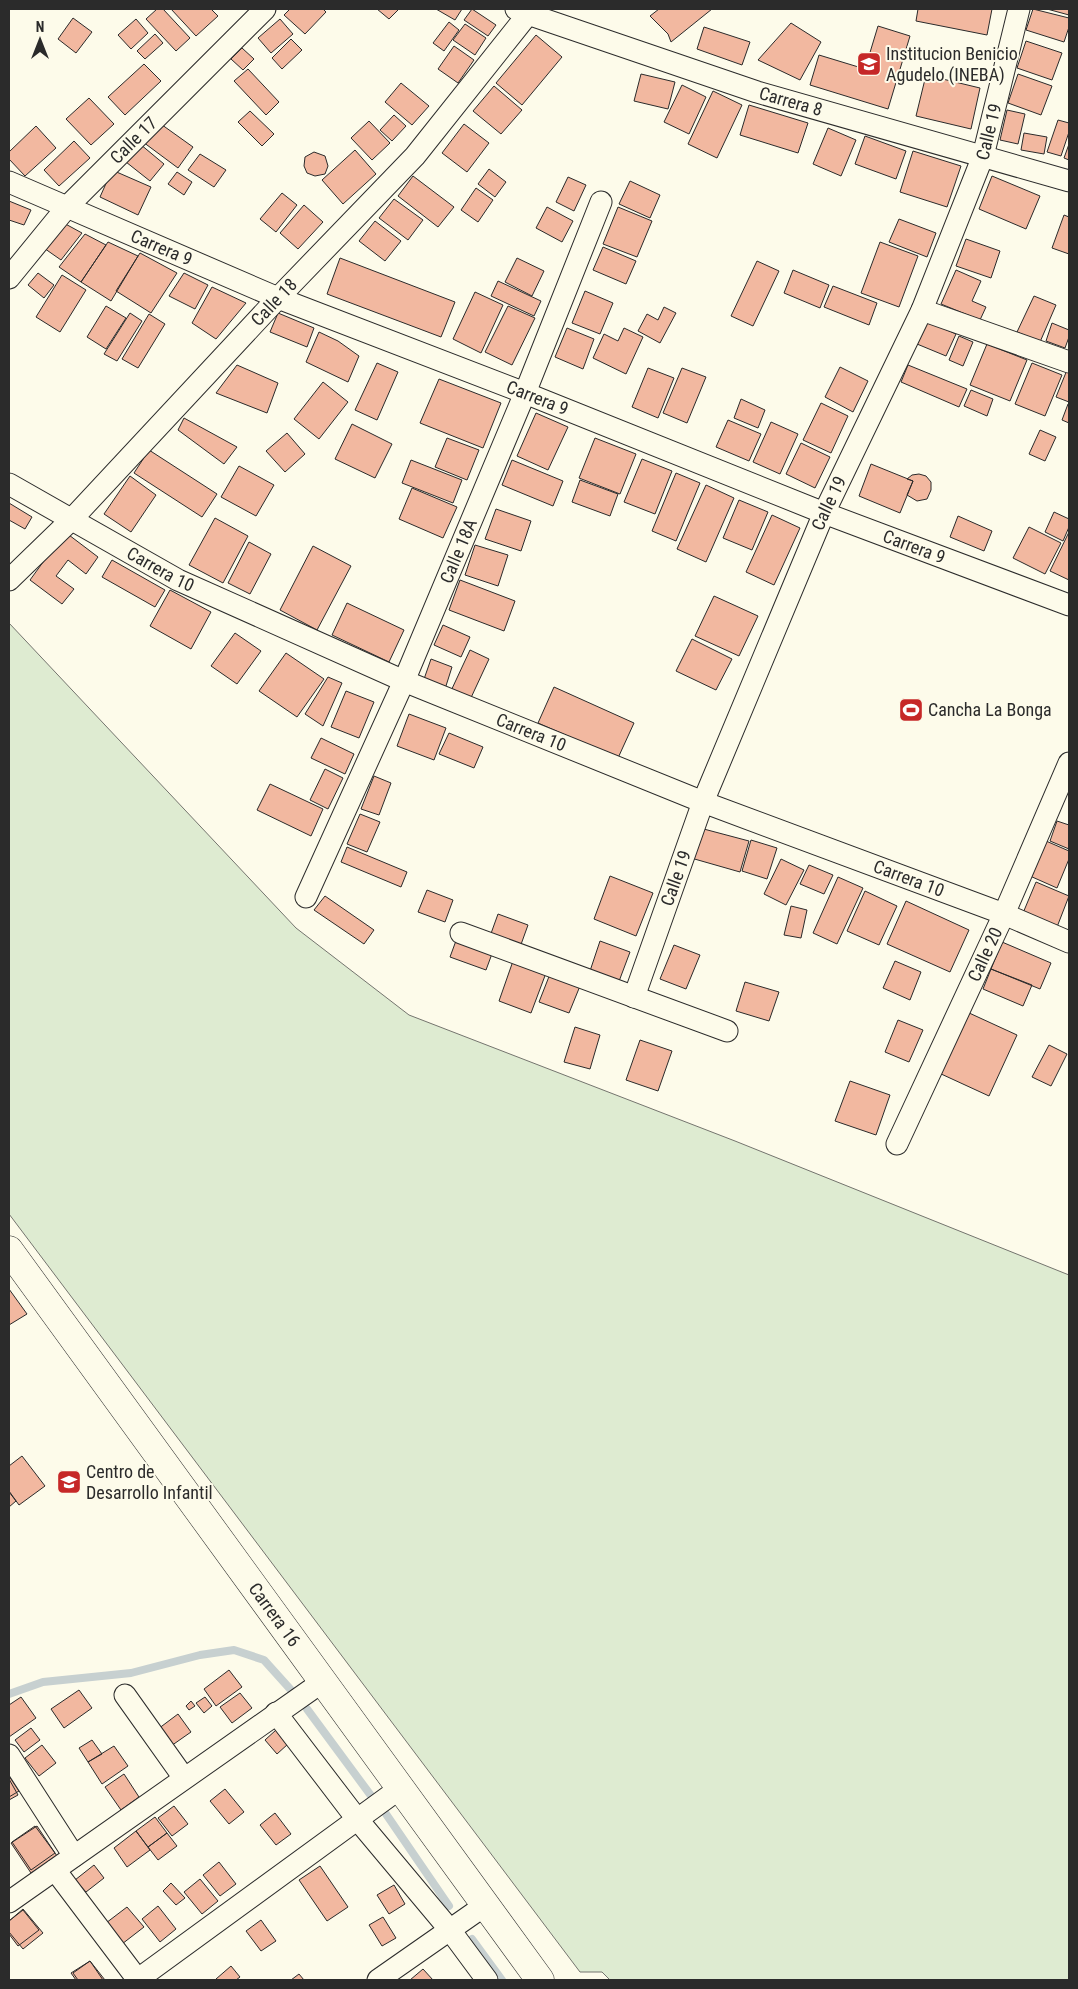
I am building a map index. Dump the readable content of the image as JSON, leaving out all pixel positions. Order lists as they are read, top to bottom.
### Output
{
  "streets": {
    "main road": ["Carrera 16"],
    "street": [
      "Carrera 8",
      "Calle 19",
      "Calle 17",
      "Carrera 9",
      "Calle 18",
      "Calle 18A",
      "Carrera 10",
      "Calle 20"
    ]
  },
  "crossings": [
    ["Carrera 8", "Calle 19"],
    ["Carrera 8", "Calle 18"],
    ["Calle 19", "Carrera 9"],
    ["Calle 19", "Carrera 10"],
    ["Calle 17", "Carrera 9"],
    ["Carrera 9", "Calle 18"],
    ["Carrera 9", "Calle 18A"],
    ["Calle 18", "Carrera 10"],
    ["Calle 18A", "Carrera 10"],
    ["Carrera 10", "Calle 20"]
  ],
  "places": {
    "school or university": ["Institucion Benicio Agudelo (INEBA)", "Centro de Desarrollo Infantil"],
    "sports": ["Cancha La Bonga"]
  },
  "north": "top"
}
